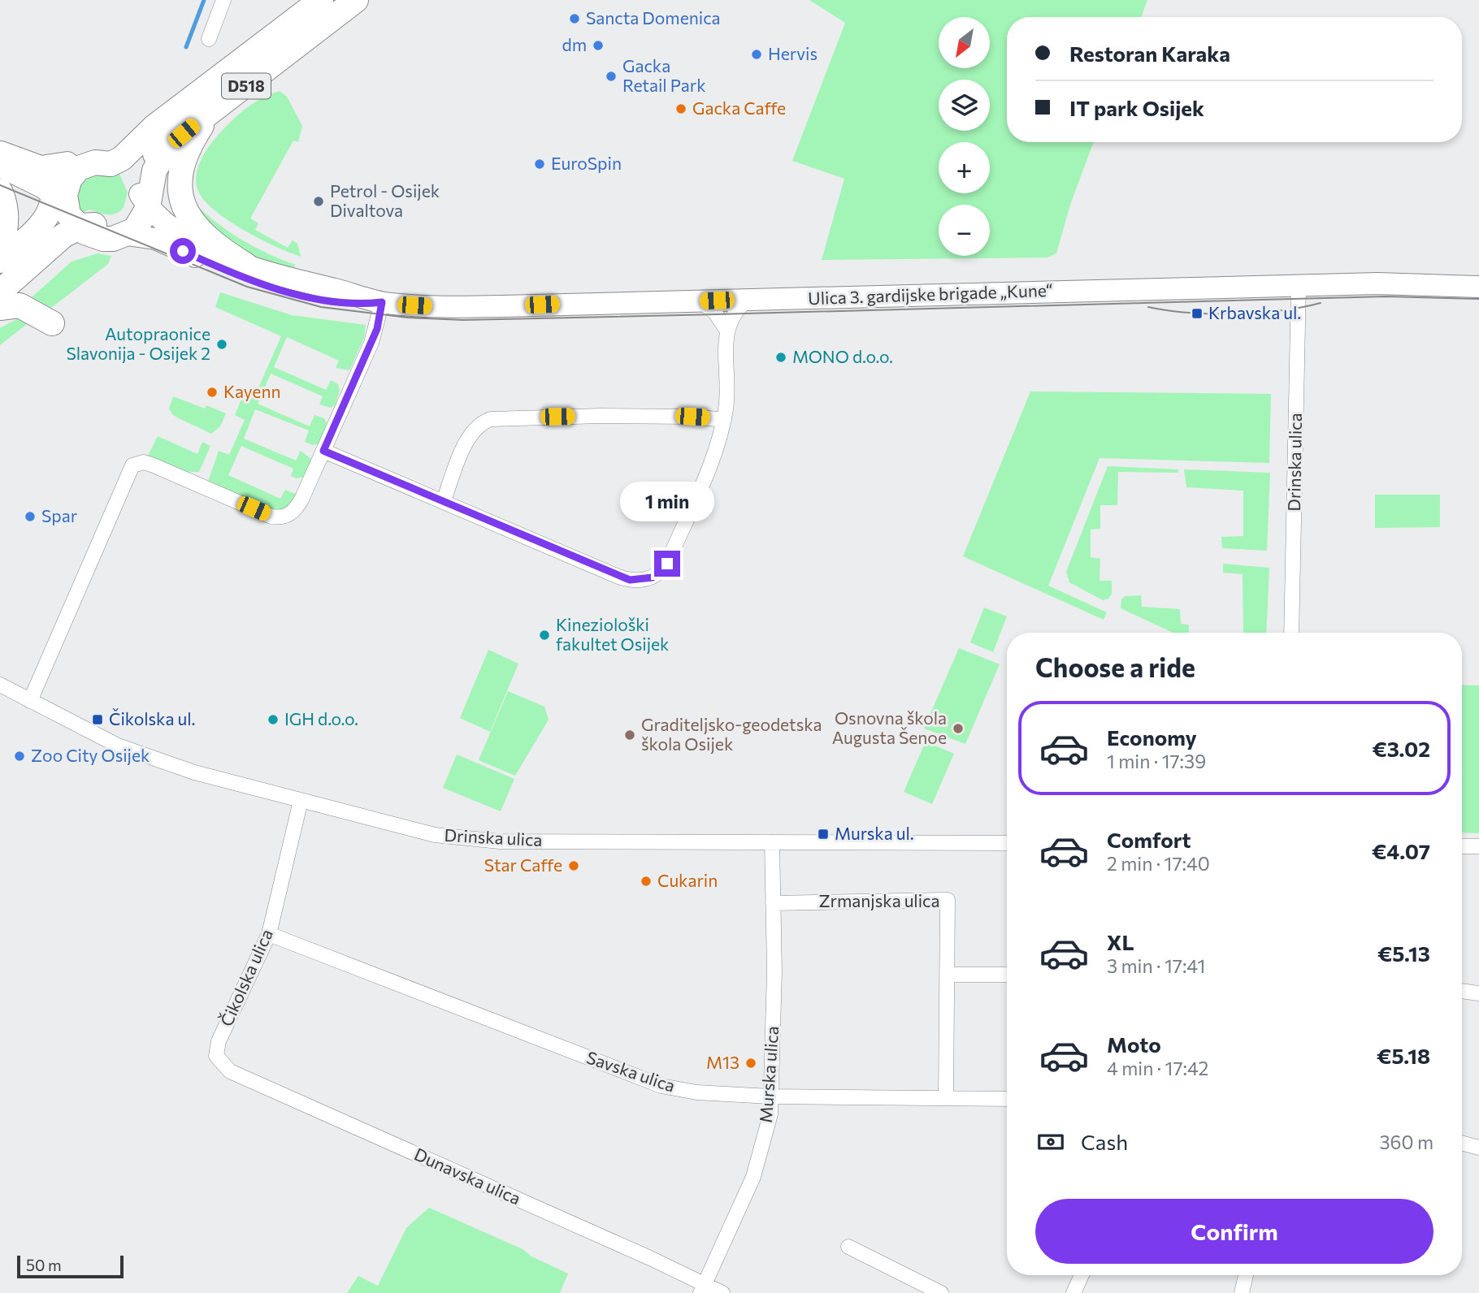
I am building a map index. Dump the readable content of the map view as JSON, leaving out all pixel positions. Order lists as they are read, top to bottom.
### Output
{
  "streets": {
    "main road": ["D518"],
    "street": [
      "Ulica 3. gardijske brigade „Kune“",
      "Drinska ulica",
      "Zrmanjska ulica",
      "Čikolska ulica",
      "Savska ulica",
      "Murska ulica",
      "Dunavska ulica"
    ]
  },
  "crossings": [
    ["D518", "Ulica 3. gardijske brigade „Kune“"],
    ["Ulica 3. gardijske brigade „Kune“", "Drinska ulica"],
    ["Drinska ulica", "Čikolska ulica"],
    ["Drinska ulica", "Murska ulica"],
    ["Zrmanjska ulica", "Savska ulica"],
    ["Zrmanjska ulica", "Murska ulica"],
    ["Čikolska ulica", "Savska ulica"],
    ["Čikolska ulica", "Dunavska ulica"],
    ["Savska ulica", "Murska ulica"],
    ["Murska ulica", "Dunavska ulica"]
  ],
  "places": {
    "other": [
      "Sancta Domenica",
      "dm",
      "Hervis",
      "Gacka Retail Park",
      "Gacka Caffe",
      "EuroSpin",
      "Petrol - Osijek Divaltova",
      "Autopraonice Slavonija - Osijek 2",
      "MONO d.o.o.",
      "Kayenn",
      "Spar",
      "Kineziološki fakultet Osijek",
      "IGH d.o.o.",
      "Osnovna škola Augusta Šenoe",
      "Graditeljsko-geodetska škola Osijek",
      "Zoo City Osijek",
      "Star Caffe",
      "Cukarin",
      "M13"
    ],
    "transit": ["Krbavska ul.", "Čikolska ul.", "Murska ul."]
  },
  "scale_bar": "50 m",
  "north": "bottom left",
  "page": {
    "map_buttons": ["+", "−"],
    "banner": ["Restoran Karaka", "IT park Osijek"],
    "bubble": "1 min",
    "heading": "Choose a ride",
    "list": [
      {
        "name": "Economy",
        "note": "1 min · 17:39",
        "value": "€3.02"
      },
      {
        "name": "Comfort",
        "note": "2 min · 17:40",
        "value": "€4.07"
      },
      {
        "name": "XL",
        "note": "3 min · 17:41",
        "value": "€5.13"
      },
      {
        "name": "Moto",
        "note": "4 min · 17:42",
        "value": "€5.18"
      }
    ],
    "pay": ["Cash", "360 m"],
    "buttons": "Confirm",
    "scale": "50 m"
  }
}
